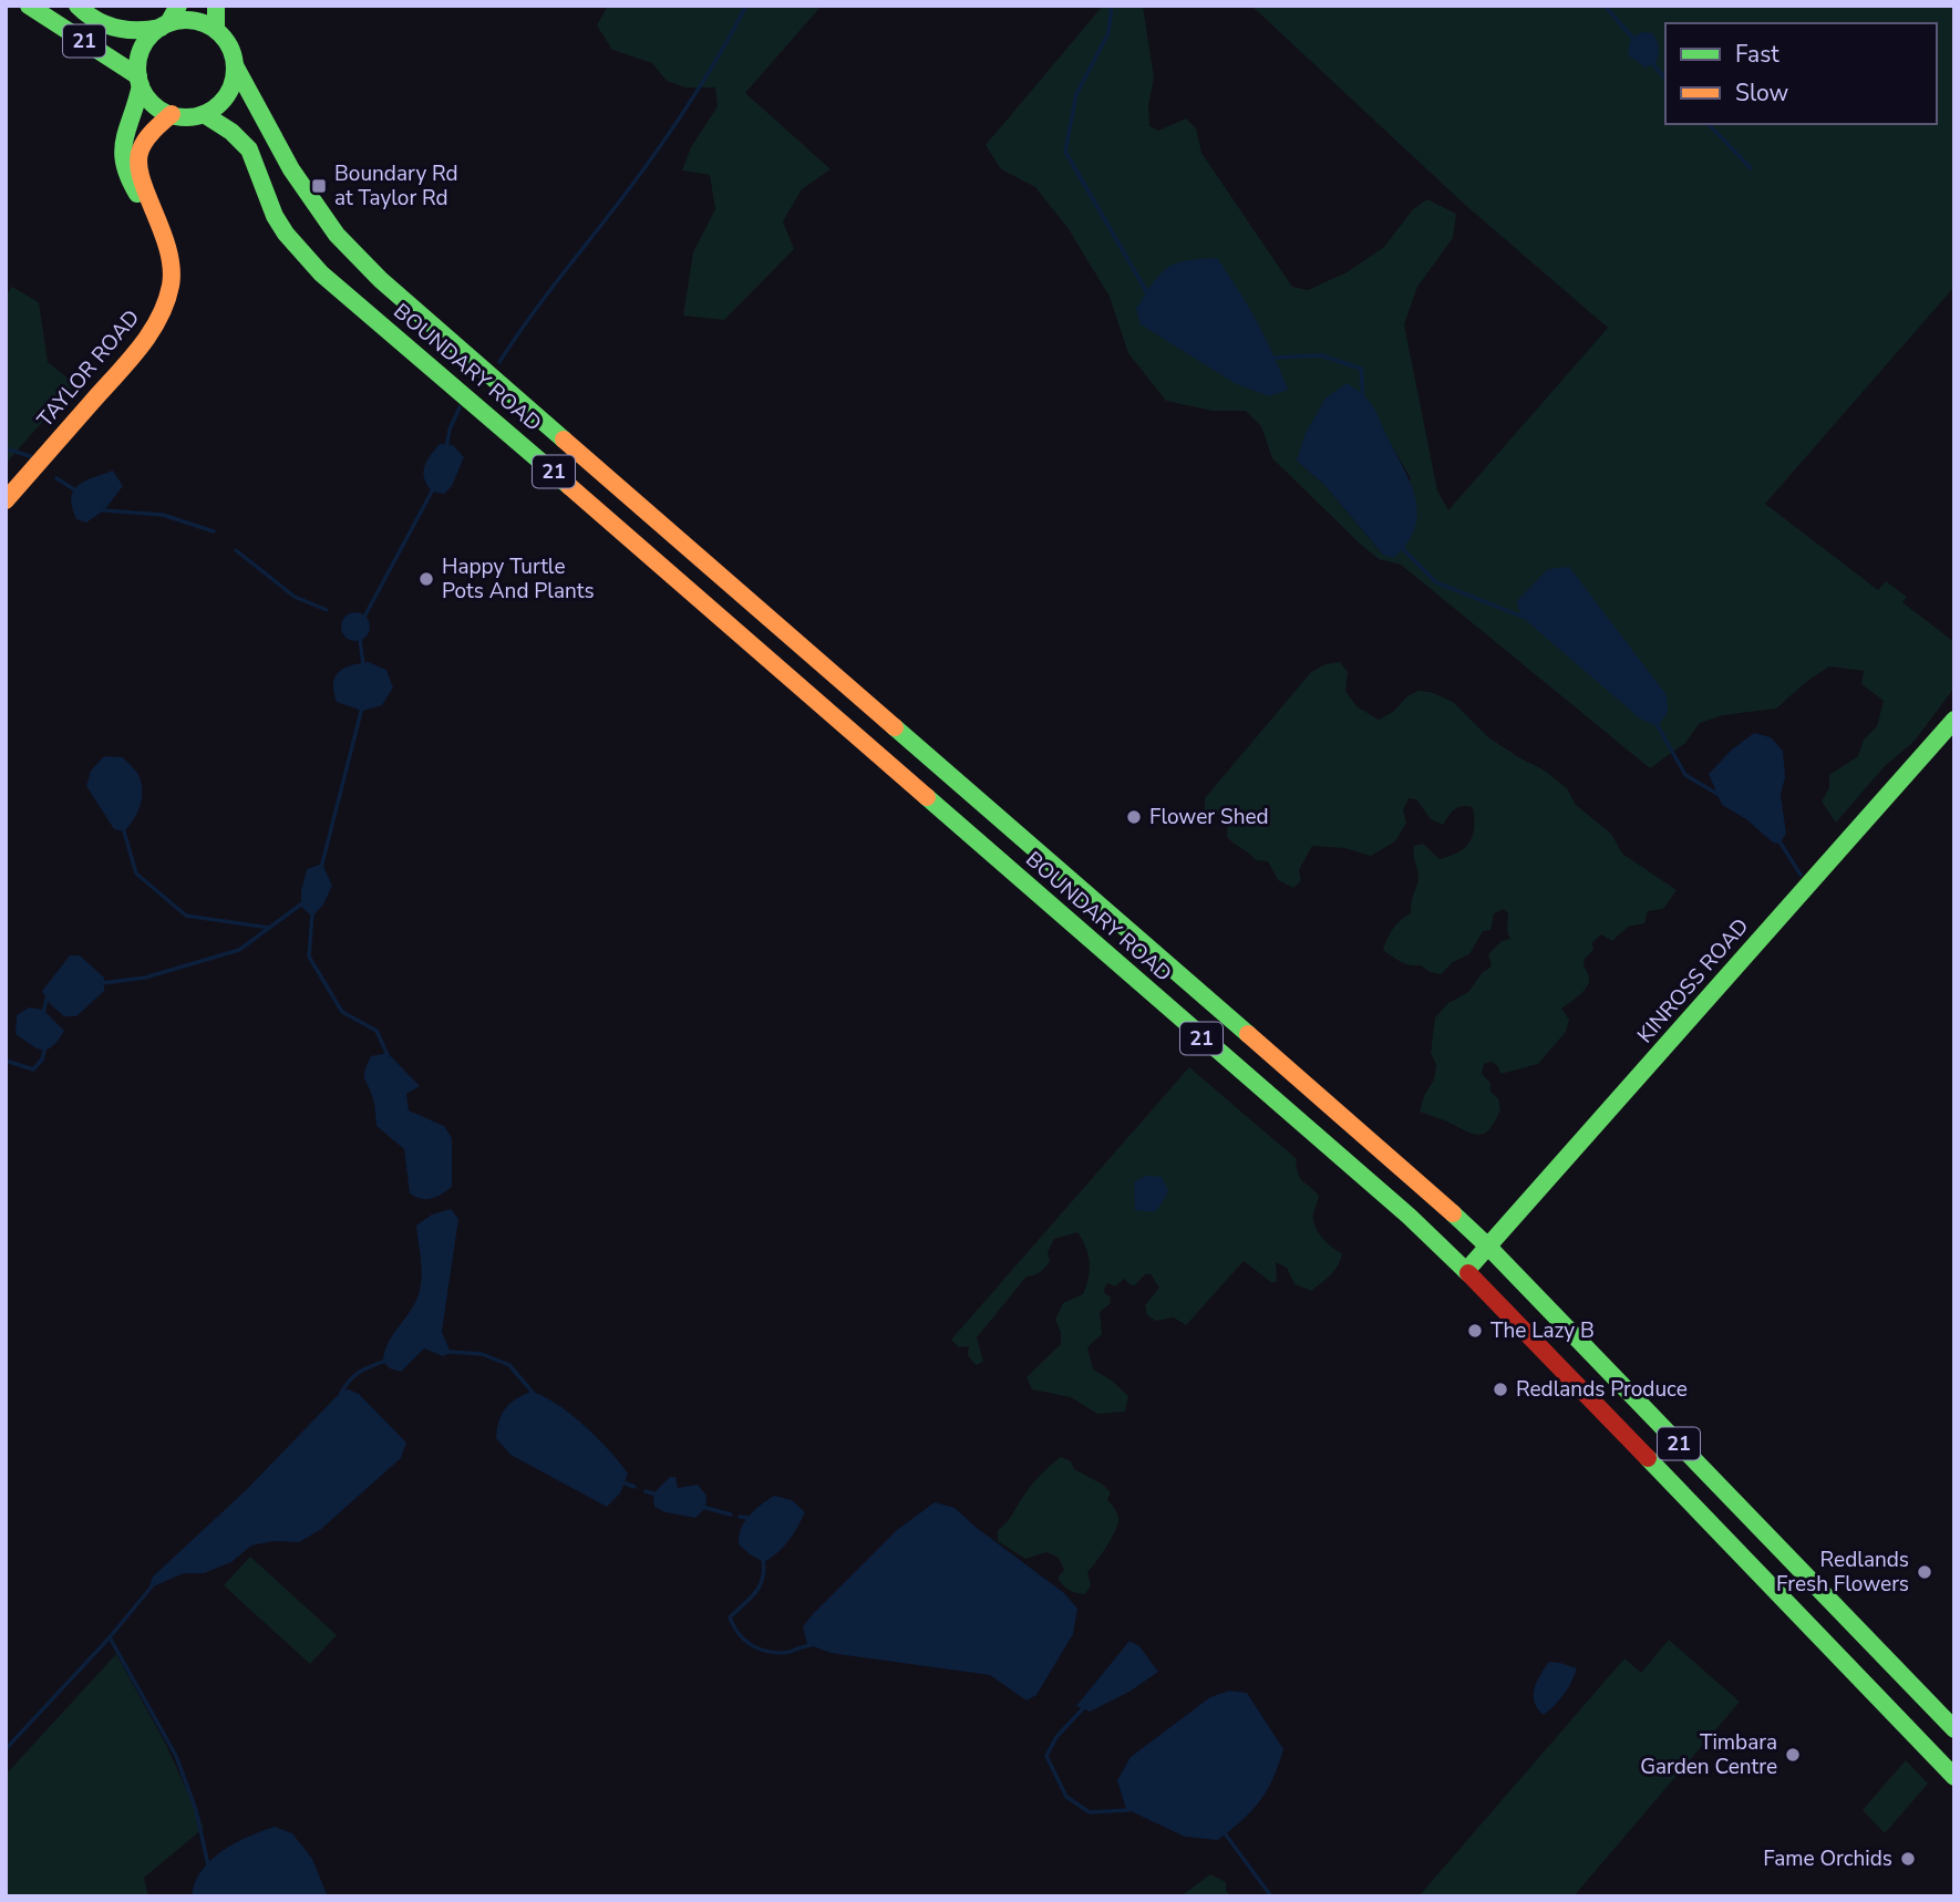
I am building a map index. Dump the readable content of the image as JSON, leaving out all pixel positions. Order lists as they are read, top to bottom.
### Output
{
  "streets": {
    "main road": [
      "21",
      "BOUNDARY ROAD",
      "TAYLOR ROAD",
      "KINROSS ROAD"
    ]
  },
  "crossings": [
    ["21", "BOUNDARY ROAD"],
    ["21", "TAYLOR ROAD"],
    ["BOUNDARY ROAD", "TAYLOR ROAD"],
    ["BOUNDARY ROAD", "KINROSS ROAD"]
  ],
  "places": {
    "transit": ["Boundary Rd at Taylor Rd"],
    "other": [
      "Happy Turtle Pots And Plants",
      "Flower Shed",
      "The Lazy B",
      "Redlands Produce",
      "Redlands Fresh Flowers",
      "Timbara Garden Centre",
      "Fame Orchids"
    ]
  },
  "legend": ["Fast", "Slow"]
}
